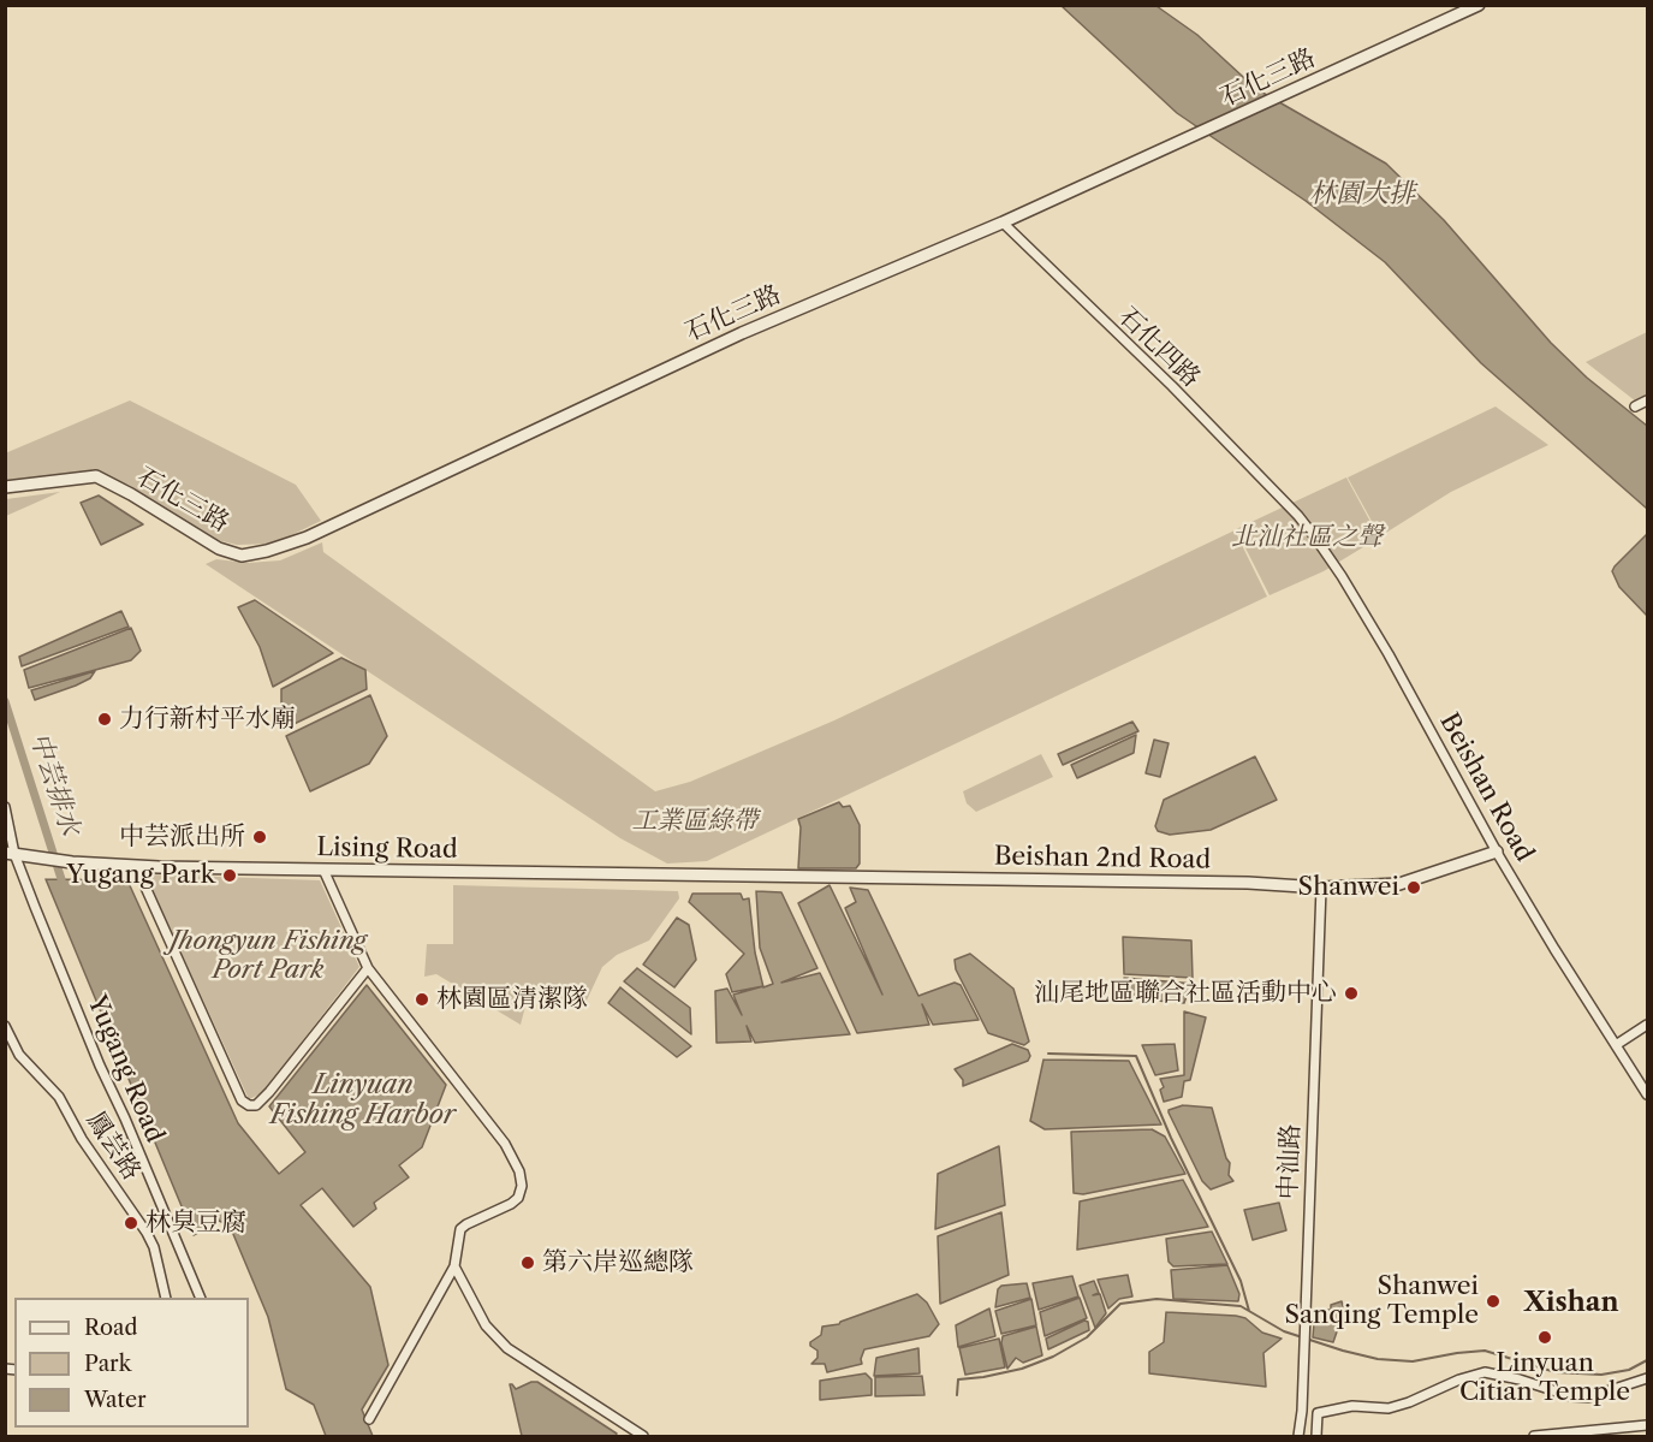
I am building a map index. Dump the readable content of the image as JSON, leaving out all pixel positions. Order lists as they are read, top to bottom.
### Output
{
  "streets": {
    "street": [
      "石化三路",
      "石化四路",
      "Beishan Road",
      "Lising Road",
      "Beishan 2nd Road",
      "Yugang Road",
      "鳳芸路",
      "中汕路"
    ]
  },
  "crossings": [
    ["石化三路", "石化四路"],
    ["石化四路", "Beishan Road"],
    ["Beishan Road", "Beishan 2nd Road"],
    ["Lising Road", "Beishan 2nd Road"],
    ["Lising Road", "Yugang Road"],
    ["Beishan 2nd Road", "中汕路"]
  ],
  "districts": ["Xishan"],
  "water": ["林園大排", "中芸排水", "Linyuan Fishing Harbor"],
  "parks": ["北汕社區之聲", "工業區綠帶", "Jhongyun Fishing Port Park"],
  "places": [
    "力行新村平水廟",
    "中芸派出所",
    "Yugang Park",
    "Shanwei",
    "汕尾地區聯合社區活動中心",
    "林園區清潔隊",
    "林臭豆腐",
    "第六岸巡總隊",
    "Shanwei Sanqing Temple",
    "Linyuan Citian Temple"
  ],
  "legend": ["Road", "Park", "Water"]
}
